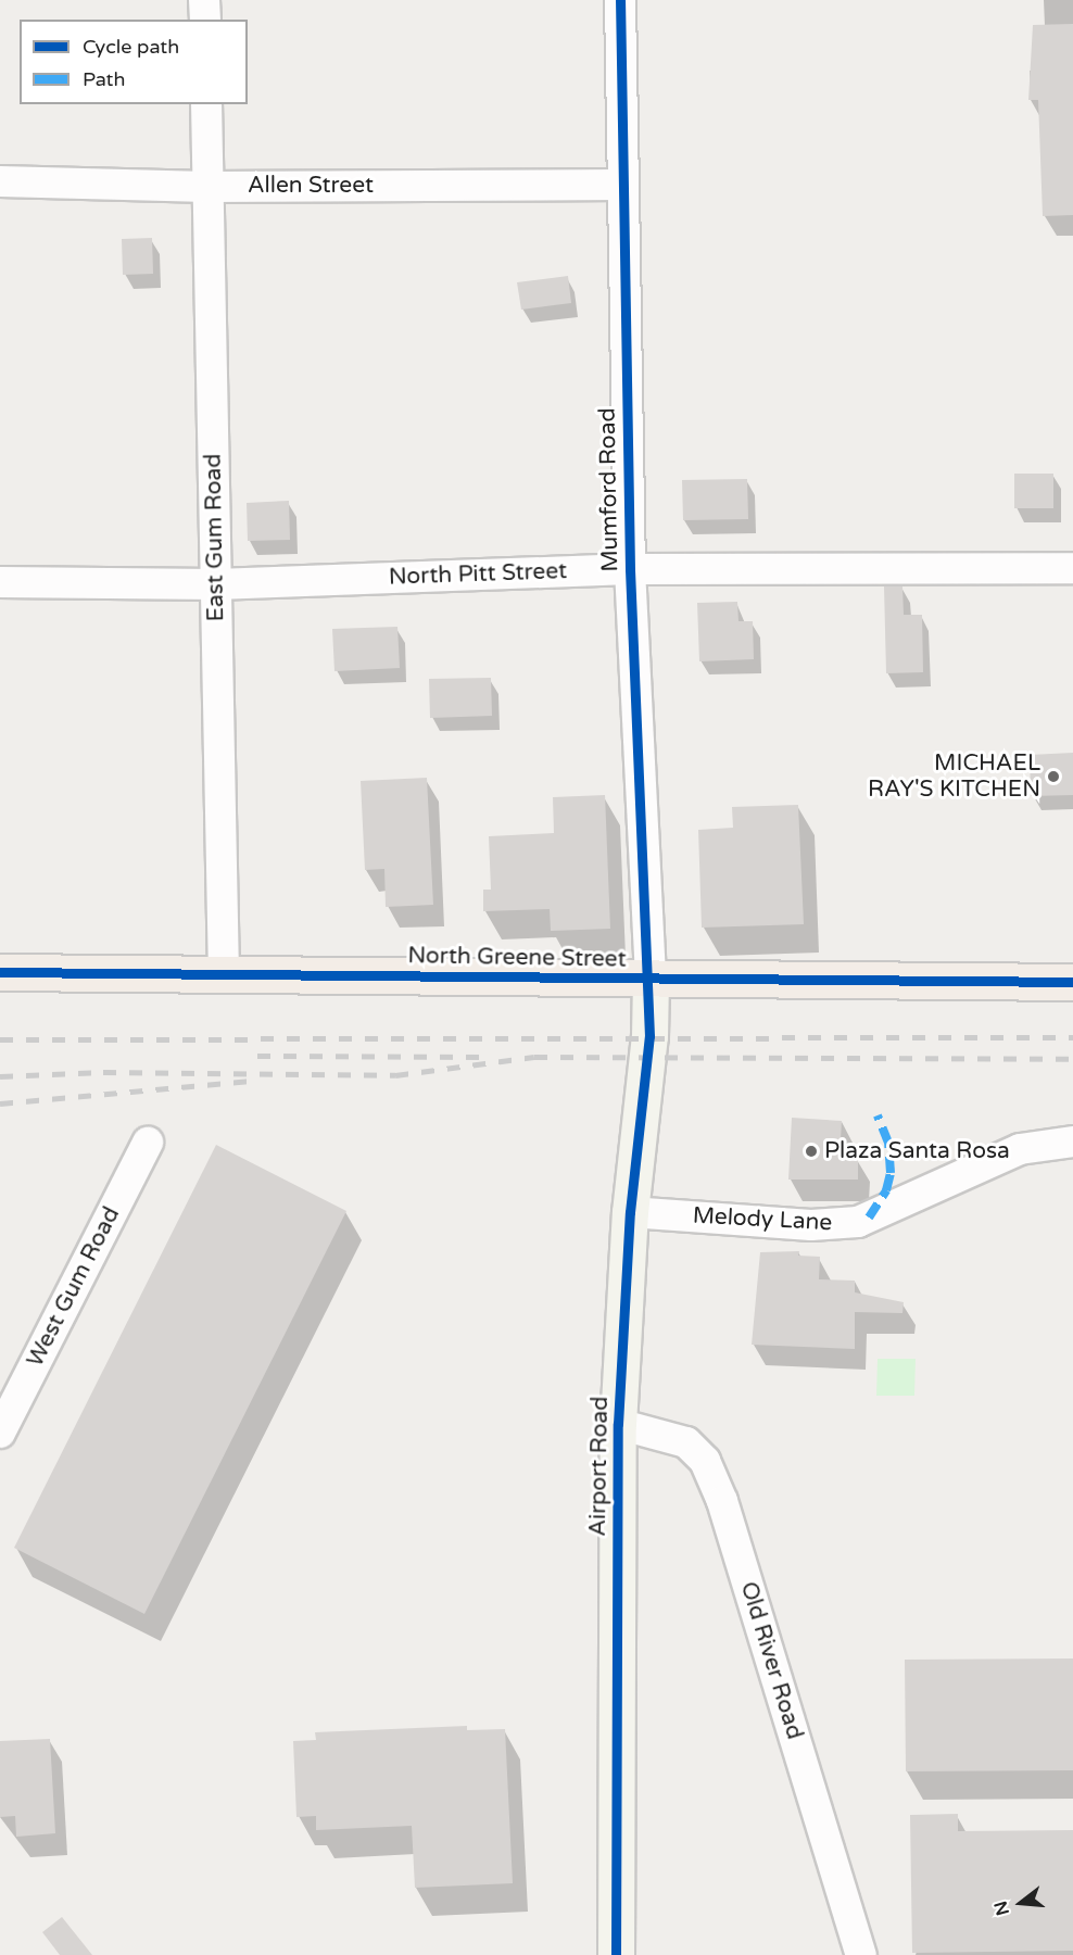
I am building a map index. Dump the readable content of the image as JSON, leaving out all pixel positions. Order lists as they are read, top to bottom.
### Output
{
  "streets": {
    "main road": ["North Greene Street"],
    "street": [
      "Allen Street",
      "Mumford Road",
      "East Gum Road",
      "North Pitt Street",
      "Melody Lane",
      "West Gum Road",
      "Airport Road",
      "Old River Road"
    ]
  },
  "crossings": [
    ["Allen Street", "Mumford Road"],
    ["Allen Street", "East Gum Road"],
    ["Mumford Road", "North Pitt Street"],
    ["Mumford Road", "North Greene Street"],
    ["Mumford Road", "Airport Road"],
    ["East Gum Road", "North Pitt Street"],
    ["East Gum Road", "North Greene Street"],
    ["North Greene Street", "Airport Road"],
    ["Melody Lane", "Airport Road"],
    ["Airport Road", "Old River Road"]
  ],
  "places": ["MICHAEL RAY'S KITCHEN", "Plaza Santa Rosa"],
  "legend": ["Cycle path", "Path"],
  "north": "left"
}
